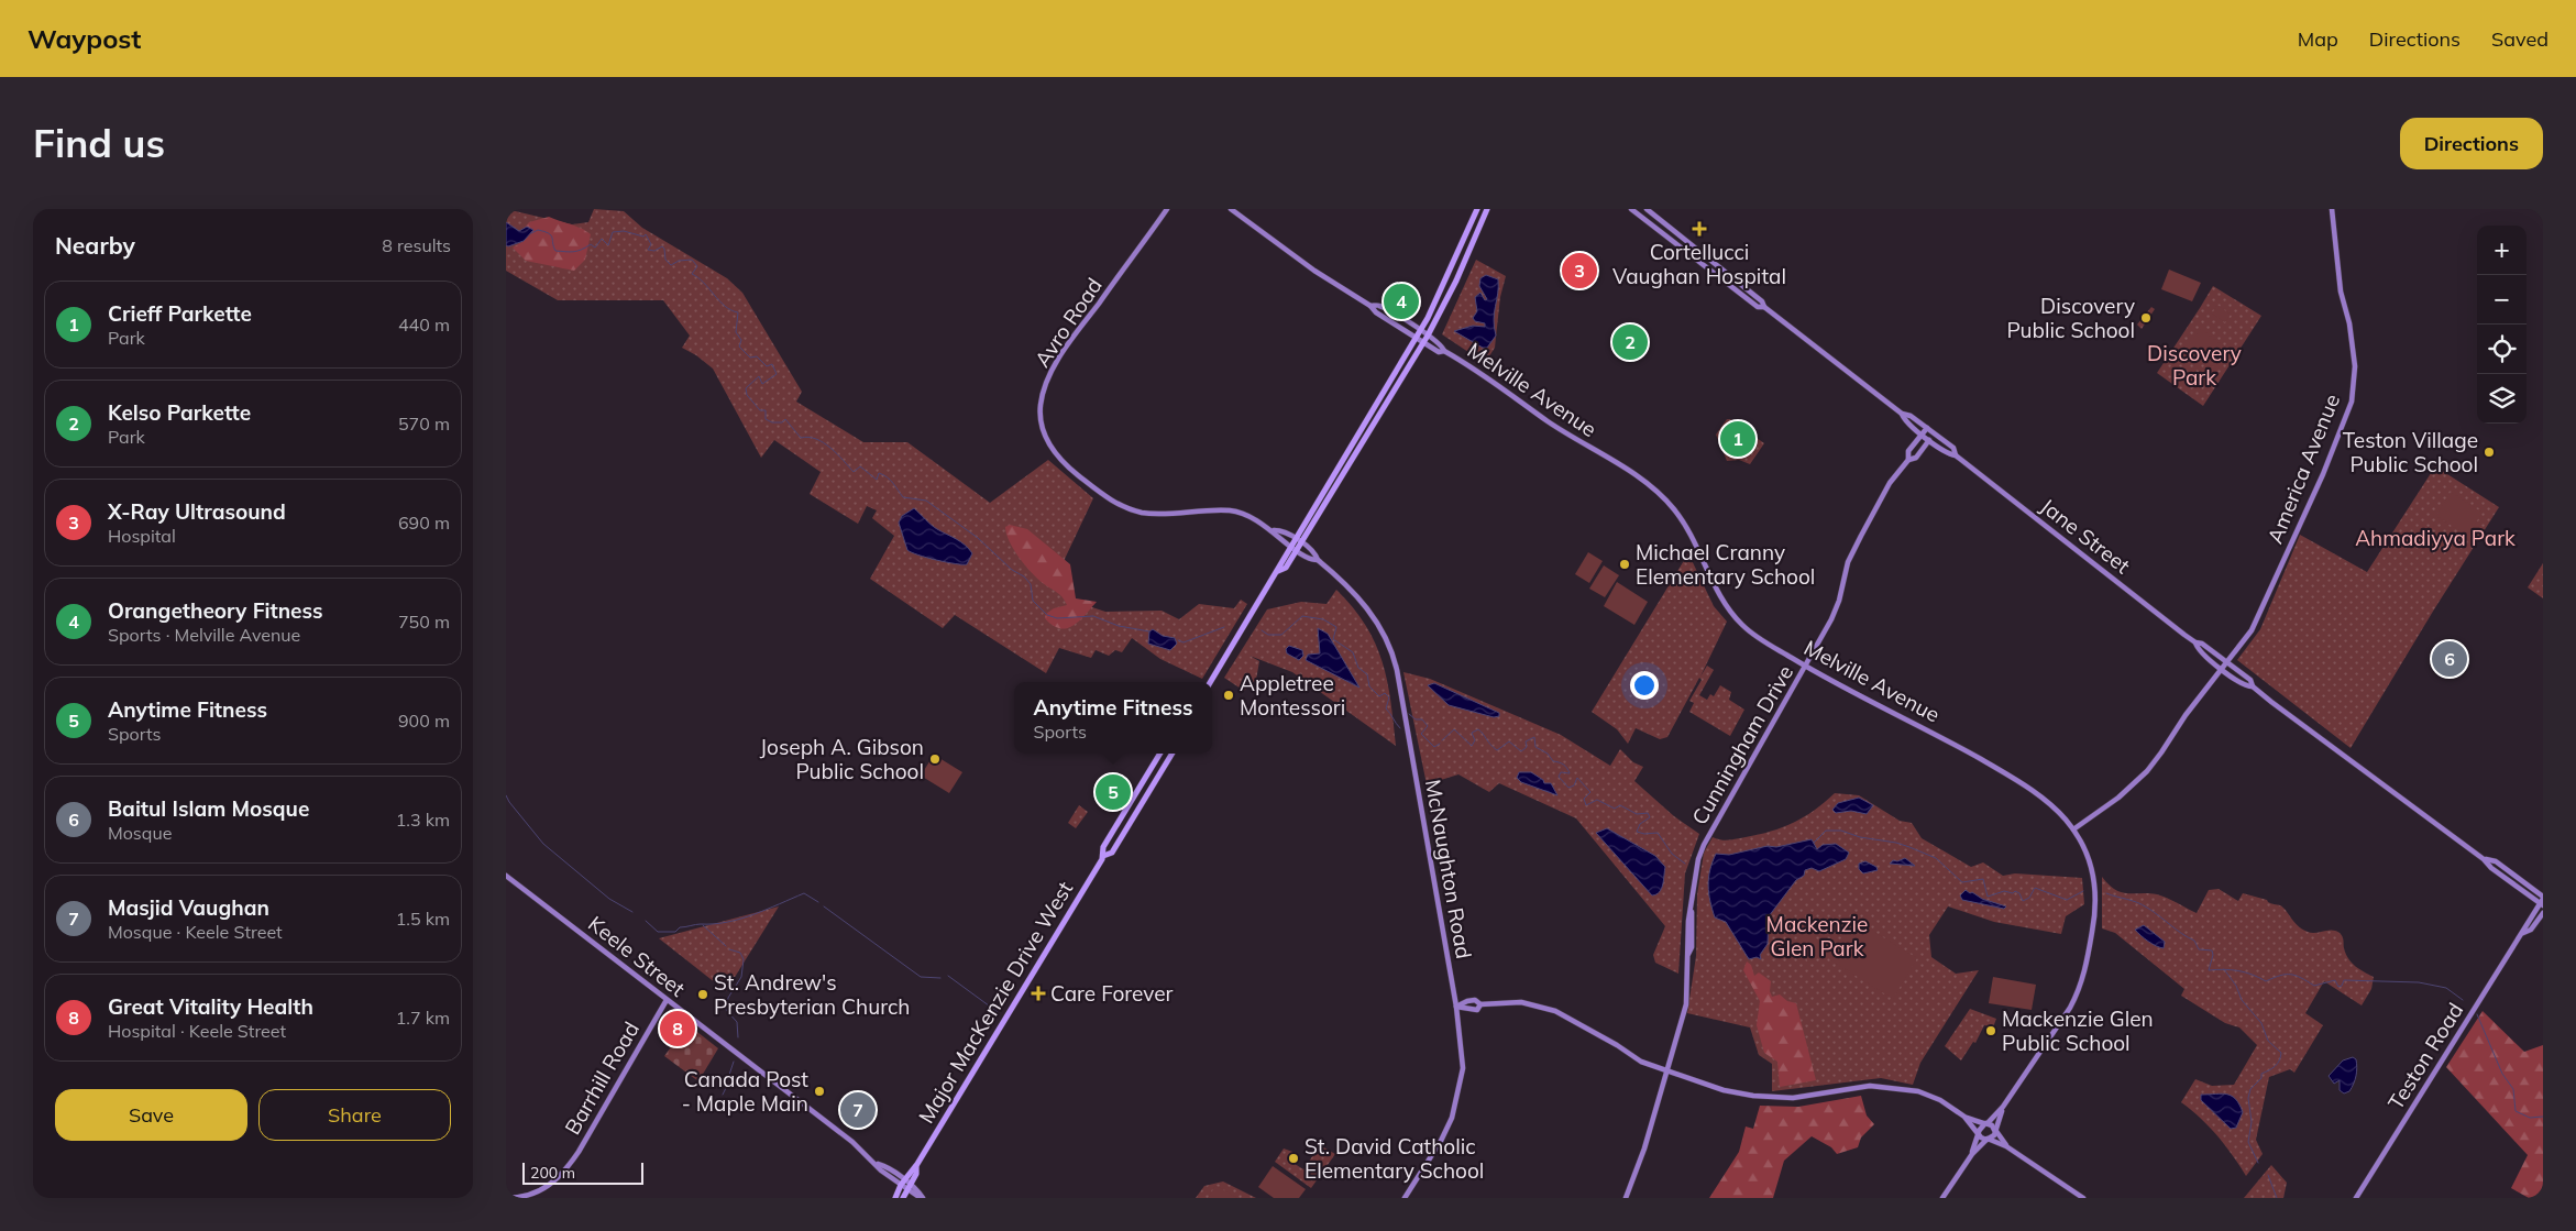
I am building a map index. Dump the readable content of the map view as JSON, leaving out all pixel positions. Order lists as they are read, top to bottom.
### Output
{
  "streets": {
    "main road": ["Major MacKenzie Drive West"],
    "street": [
      "Avro Road",
      "Melville Avenue",
      "America Avenue",
      "Jane Street",
      "Cunningham Drive",
      "McNaughton Road",
      "Keele Street",
      "Teston Road",
      "Barrhill Road"
    ]
  },
  "crossings": [
    ["Avro Road", "McNaughton Road"],
    ["Melville Avenue", "America Avenue"],
    ["Melville Avenue", "Cunningham Drive"],
    ["America Avenue", "Jane Street"],
    ["Jane Street", "Cunningham Drive"],
    ["Jane Street", "Teston Road"],
    ["Keele Street", "Major MacKenzie Drive West"],
    ["Keele Street", "Barrhill Road"]
  ],
  "parks": ["Discovery Park", "Ahmadiyya Park", "Mackenzie Glen Park"],
  "places": {
    "health": ["Cortellucci Vaughan Hospital", "Care Forever"],
    "other": [
      "Discovery Public School",
      "Teston Village Public School",
      "Michael Cranny Elementary School",
      "Appletree Montessori",
      "Joseph A. Gibson Public School",
      "St. Andrew's Presbyterian Church",
      "Mackenzie Glen Public School",
      "Canada Post - Maple Main",
      "St. David Catholic Elementary School"
    ]
  },
  "scale_bar": "200 m",
  "page": {
    "header": "Waypost",
    "nav": ["Map", "Directions", "Saved"],
    "buttons": [
      "Directions",
      ["Save", "Share"]
    ],
    "title": "Find us",
    "heading": ["Nearby", "8 results"],
    "map_buttons": ["+", "−"],
    "pins": [
      "3",
      "4",
      "2",
      "1",
      "6",
      "5",
      "8",
      "7"
    ],
    "list": [
      {
        "mark": "1",
        "name": "Crieff Parkette",
        "note": "Park",
        "value": "440 m"
      },
      {
        "mark": "2",
        "name": "Kelso Parkette",
        "note": "Park",
        "value": "570 m"
      },
      {
        "mark": "3",
        "name": "X-Ray Ultrasound",
        "note": "Hospital",
        "value": "690 m"
      },
      {
        "mark": "4",
        "name": "Orangetheory Fitness",
        "note": "Sports · Melville Avenue",
        "value": "750 m"
      },
      {
        "mark": "5",
        "name": "Anytime Fitness",
        "note": "Sports",
        "value": "900 m"
      },
      {
        "mark": "6",
        "name": "Baitul Islam Mosque",
        "note": "Mosque",
        "value": "1.3 km"
      },
      {
        "mark": "7",
        "name": "Masjid Vaughan",
        "note": "Mosque · Keele Street",
        "value": "1.5 km"
      },
      {
        "mark": "8",
        "name": "Great Vitality Health",
        "note": "Hospital · Keele Street",
        "value": "1.7 km"
      }
    ],
    "popup": ["Anytime Fitness", "Sports"],
    "scale": "200 m"
  }
}
